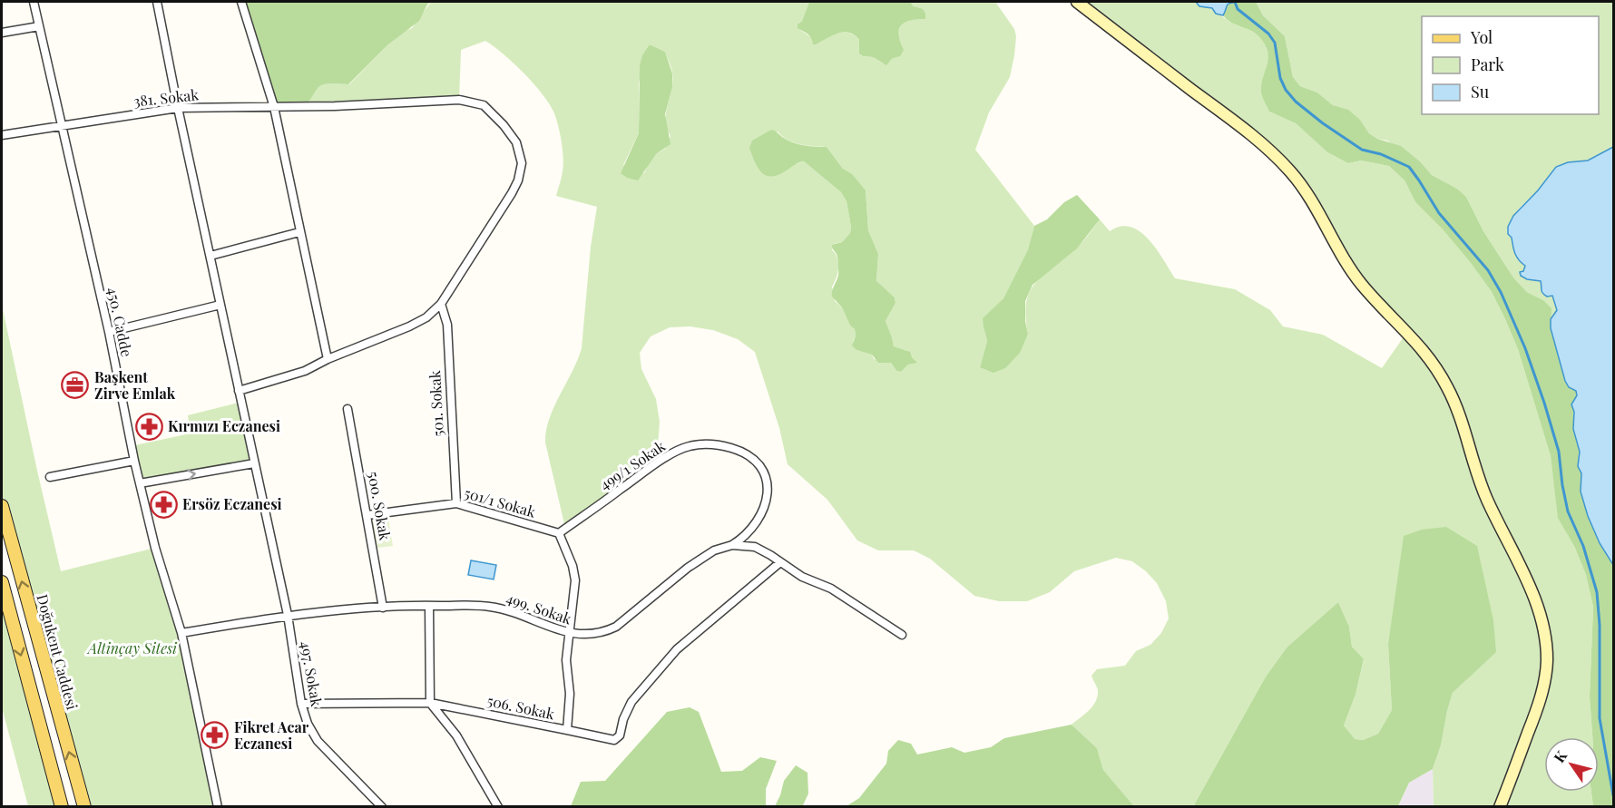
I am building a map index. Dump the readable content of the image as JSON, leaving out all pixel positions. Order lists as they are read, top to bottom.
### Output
{
  "streets": {
    "main road": ["Doğukent Caddesi"],
    "street": [
      "381. Sokak",
      "450. Cadde",
      "501. Sokak",
      "499/1 Sokak",
      "501/1 Sokak",
      "500. Sokak",
      "499. Sokak",
      "497. Sokak",
      "506. Sokak"
    ]
  },
  "crossings": [
    ["381. Sokak", "450. Cadde"],
    ["381. Sokak", "501. Sokak"],
    ["381. Sokak", "497. Sokak"],
    ["450. Cadde", "499. Sokak"],
    ["501. Sokak", "501/1 Sokak"],
    ["499/1 Sokak", "501/1 Sokak"],
    ["499/1 Sokak", "499. Sokak"],
    ["499/1 Sokak", "506. Sokak"],
    ["501/1 Sokak", "500. Sokak"],
    ["501/1 Sokak", "506. Sokak"],
    ["500. Sokak", "499. Sokak"],
    ["499. Sokak", "497. Sokak"],
    ["499. Sokak", "506. Sokak"],
    ["497. Sokak", "506. Sokak"]
  ],
  "parks": ["Altinçay Sitesi"],
  "places": {
    "office": ["Başkent Zirve Emlak"],
    "pharmacy": ["Kırmızı Eczanesi", "Ersöz Eczanesi", "Fikret Acar Eczanesi"]
  },
  "legend": ["Yol", "Park", "Su"],
  "north": "top left"
}
